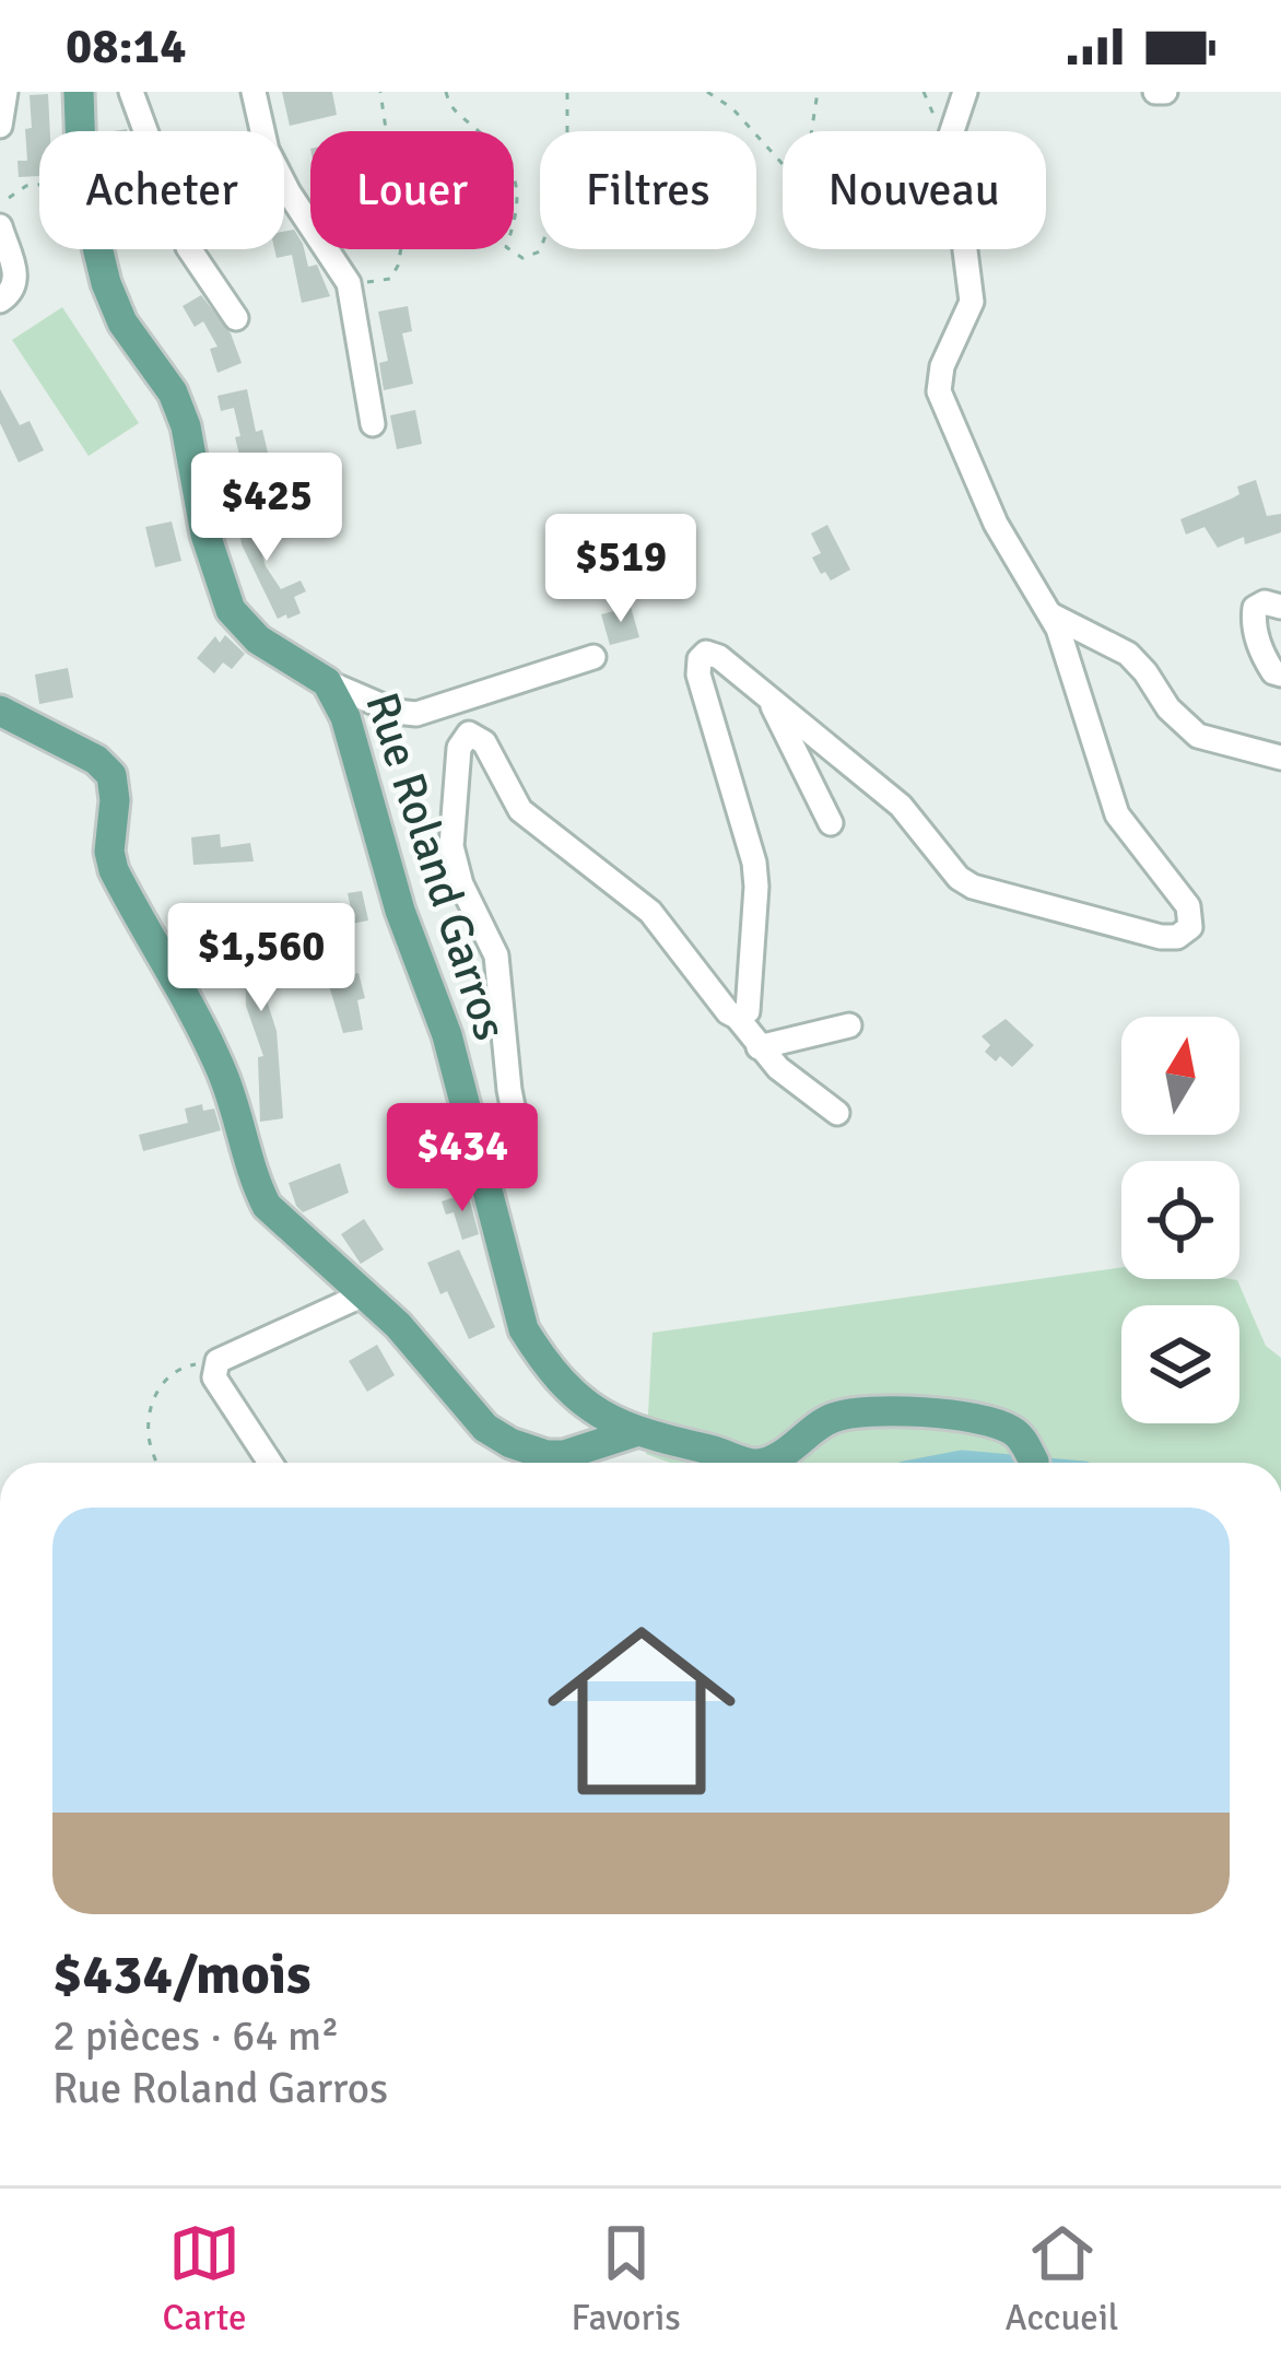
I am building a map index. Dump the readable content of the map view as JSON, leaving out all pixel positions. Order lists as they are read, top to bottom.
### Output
{
  "streets": {
    "main road": ["Rue Roland Garros"]
  },
  "north": "top",
  "page": {
    "status": "08:14",
    "chip": [
      "Acheter",
      "Louer",
      "Filtres",
      "Nouveau"
    ],
    "price": [
      "$425",
      "$519",
      "$1,560",
      "$434"
    ],
    "list": [
      {
        "name": "$434/mois",
        "note": "2 pièces · 64 m² · Rue Roland Garros"
      }
    ],
    "tabs": ["Carte", "Favoris", "Accueil"]
  }
}
